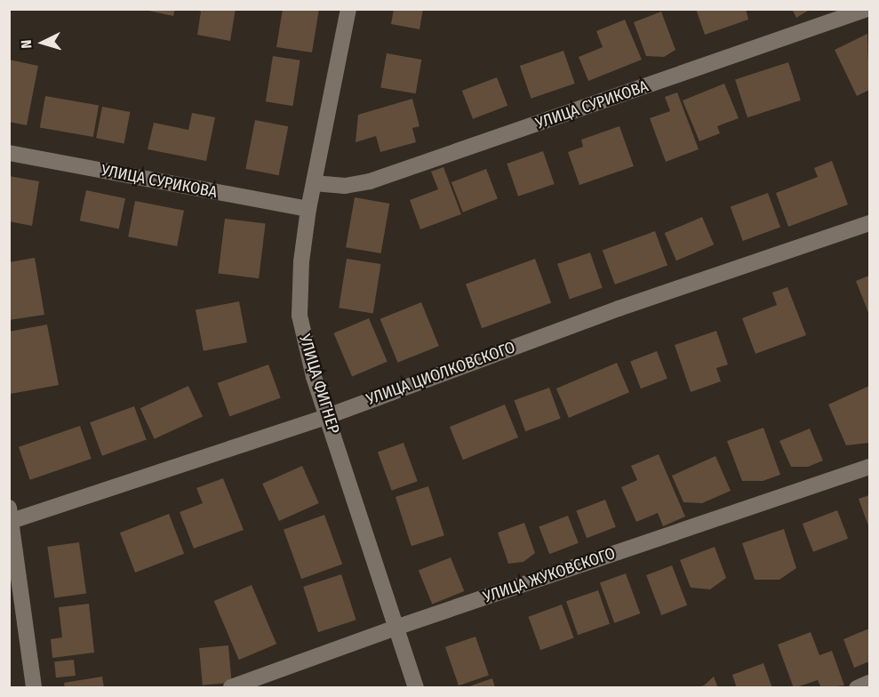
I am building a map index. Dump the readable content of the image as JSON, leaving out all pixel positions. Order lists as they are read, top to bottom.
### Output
{
  "streets": {
    "street": [
      "УЛИЦА СУРИКОВА",
      "УЛИЦА ЦИОЛКОВСКОГО",
      "УЛИЦА ФИГНЕР",
      "УЛИЦА ЖУКОВСКОГО"
    ]
  },
  "crossings": [
    ["УЛИЦА СУРИКОВА", "УЛИЦА ФИГНЕР"],
    ["УЛИЦА ЦИОЛКОВСКОГО", "УЛИЦА ФИГНЕР"],
    ["УЛИЦА ФИГНЕР", "УЛИЦА ЖУКОВСКОГО"]
  ],
  "north": "left"
}
